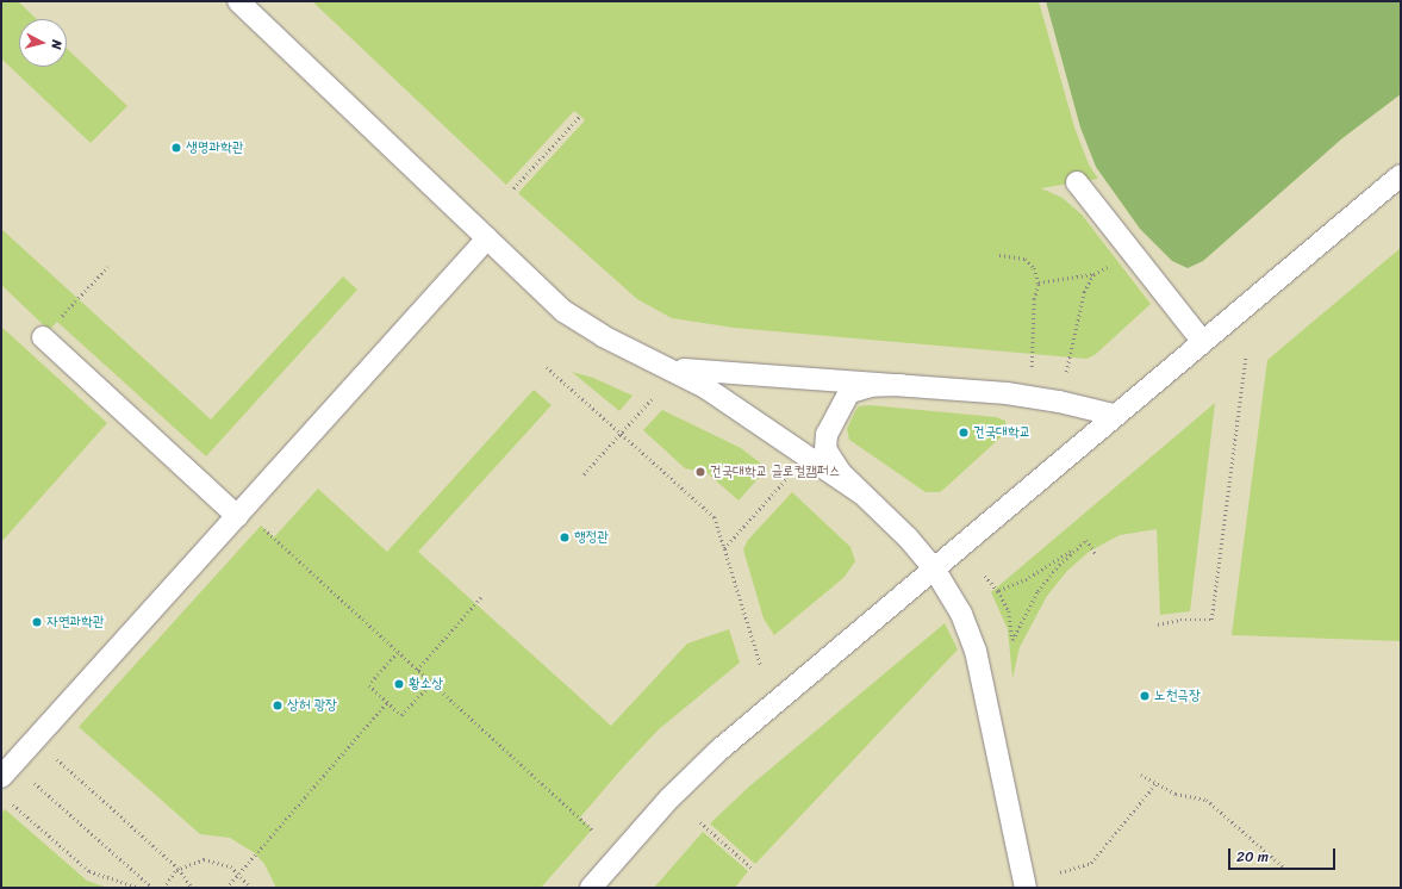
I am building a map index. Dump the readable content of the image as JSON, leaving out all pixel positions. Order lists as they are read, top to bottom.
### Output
{
  "places": [
    "생명과학관",
    "건국대학교",
    "건국대학교 글로컬캠퍼스",
    "행정관",
    "자연과학관",
    "황소상",
    "노천극장",
    "상허 광장"
  ],
  "scale_bar": "20 m",
  "north": "right"
}
